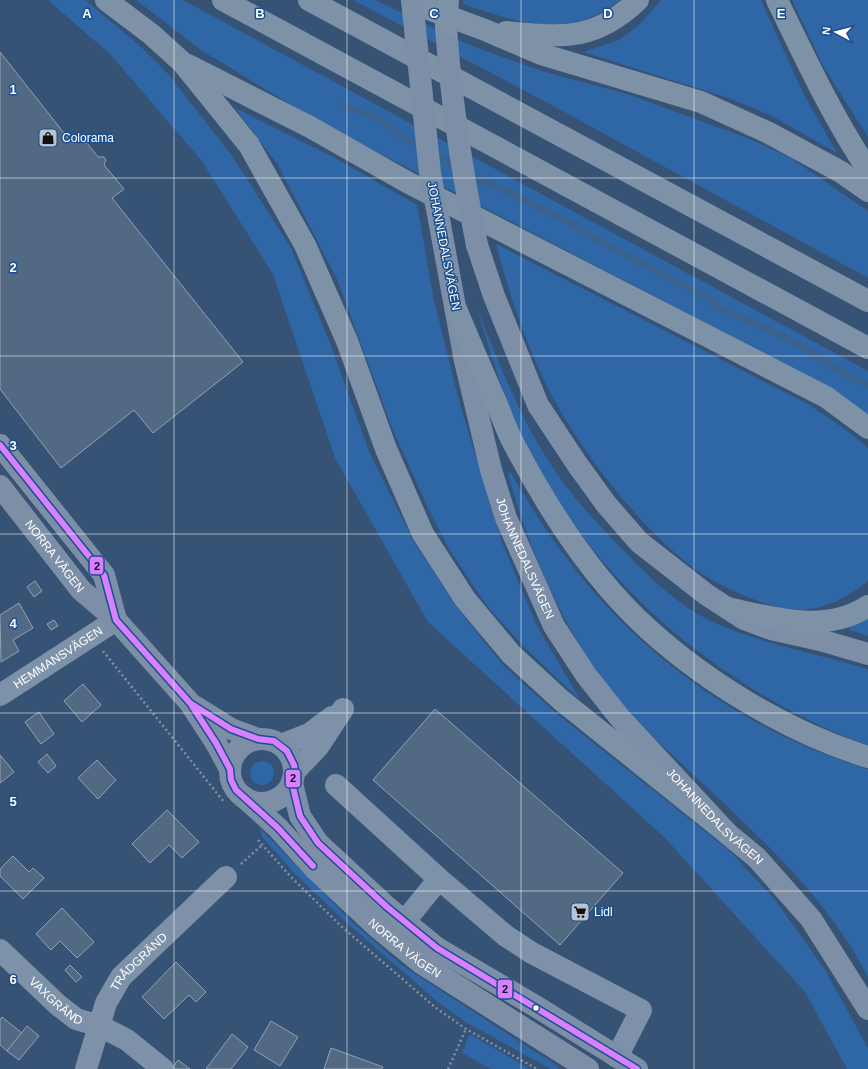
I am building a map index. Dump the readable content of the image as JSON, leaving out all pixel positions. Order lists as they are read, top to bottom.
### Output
{
  "streets": {
    "main road": ["JOHANNEDALSVÄGEN", "NORRA VÄGEN"],
    "street": ["HEMMANSVÄGEN", "TRÅDGRÄND", "VAXGRÄND"]
  },
  "crossings": [
    ["NORRA VÄGEN", "HEMMANSVÄGEN"],
    ["TRÅDGRÄND", "VAXGRÄND"]
  ],
  "places": {
    "shop": ["Colorama"],
    "supermarket": ["Lidl"]
  },
  "lines": ["transit line 2"],
  "north": "left",
  "grid": {
    "columns": [
      "A",
      "B",
      "C",
      "D",
      "E"
    ],
    "rows": [
      "1",
      "2",
      "3",
      "4",
      "5",
      "6"
    ]
  }
}
